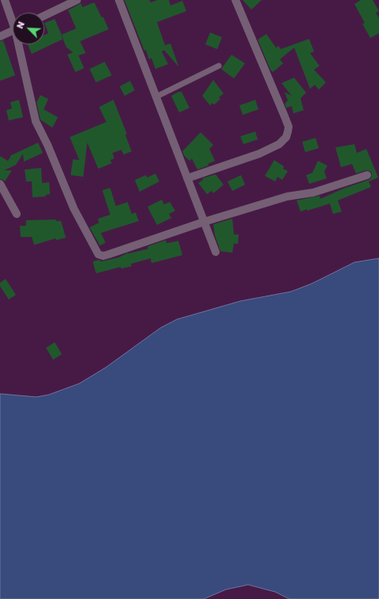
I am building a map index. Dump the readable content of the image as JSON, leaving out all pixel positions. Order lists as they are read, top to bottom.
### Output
{
  "north": "top left"
}
